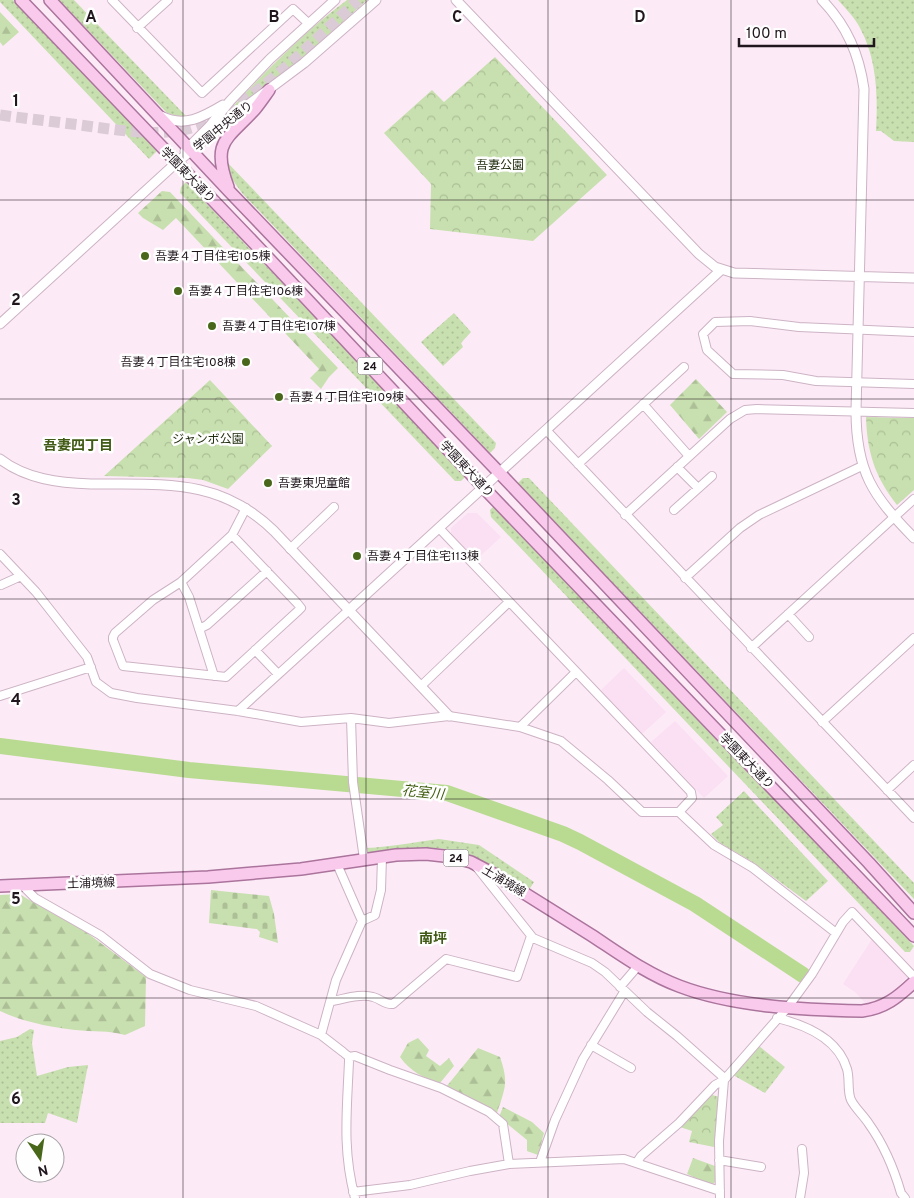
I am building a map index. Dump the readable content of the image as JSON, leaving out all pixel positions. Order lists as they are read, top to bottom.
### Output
{
  "streets": {
    "main road": ["学園東大通り", "24", "土浦境線"],
    "street": ["学園中央通り"]
  },
  "crossings": [
    ["学園中央通り", "学園東大通り"]
  ],
  "districts": ["吾妻四丁目", "南坪"],
  "water": ["花室川"],
  "parks": ["吾妻公園", "ジャンボ公園"],
  "places": [
    "吾妻４丁目住宅105棟",
    "吾妻４丁目住宅106棟",
    "吾妻４丁目住宅107棟",
    "吾妻４丁目住宅108棟",
    "吾妻４丁目住宅109棟",
    "吾妻東児童館",
    "吾妻４丁目住宅113棟"
  ],
  "scale_bar": "100 m",
  "north": "bottom",
  "grid": {
    "columns": [
      "A",
      "B",
      "C",
      "D"
    ],
    "rows": [
      "1",
      "2",
      "3",
      "4",
      "5",
      "6"
    ]
  }
}
